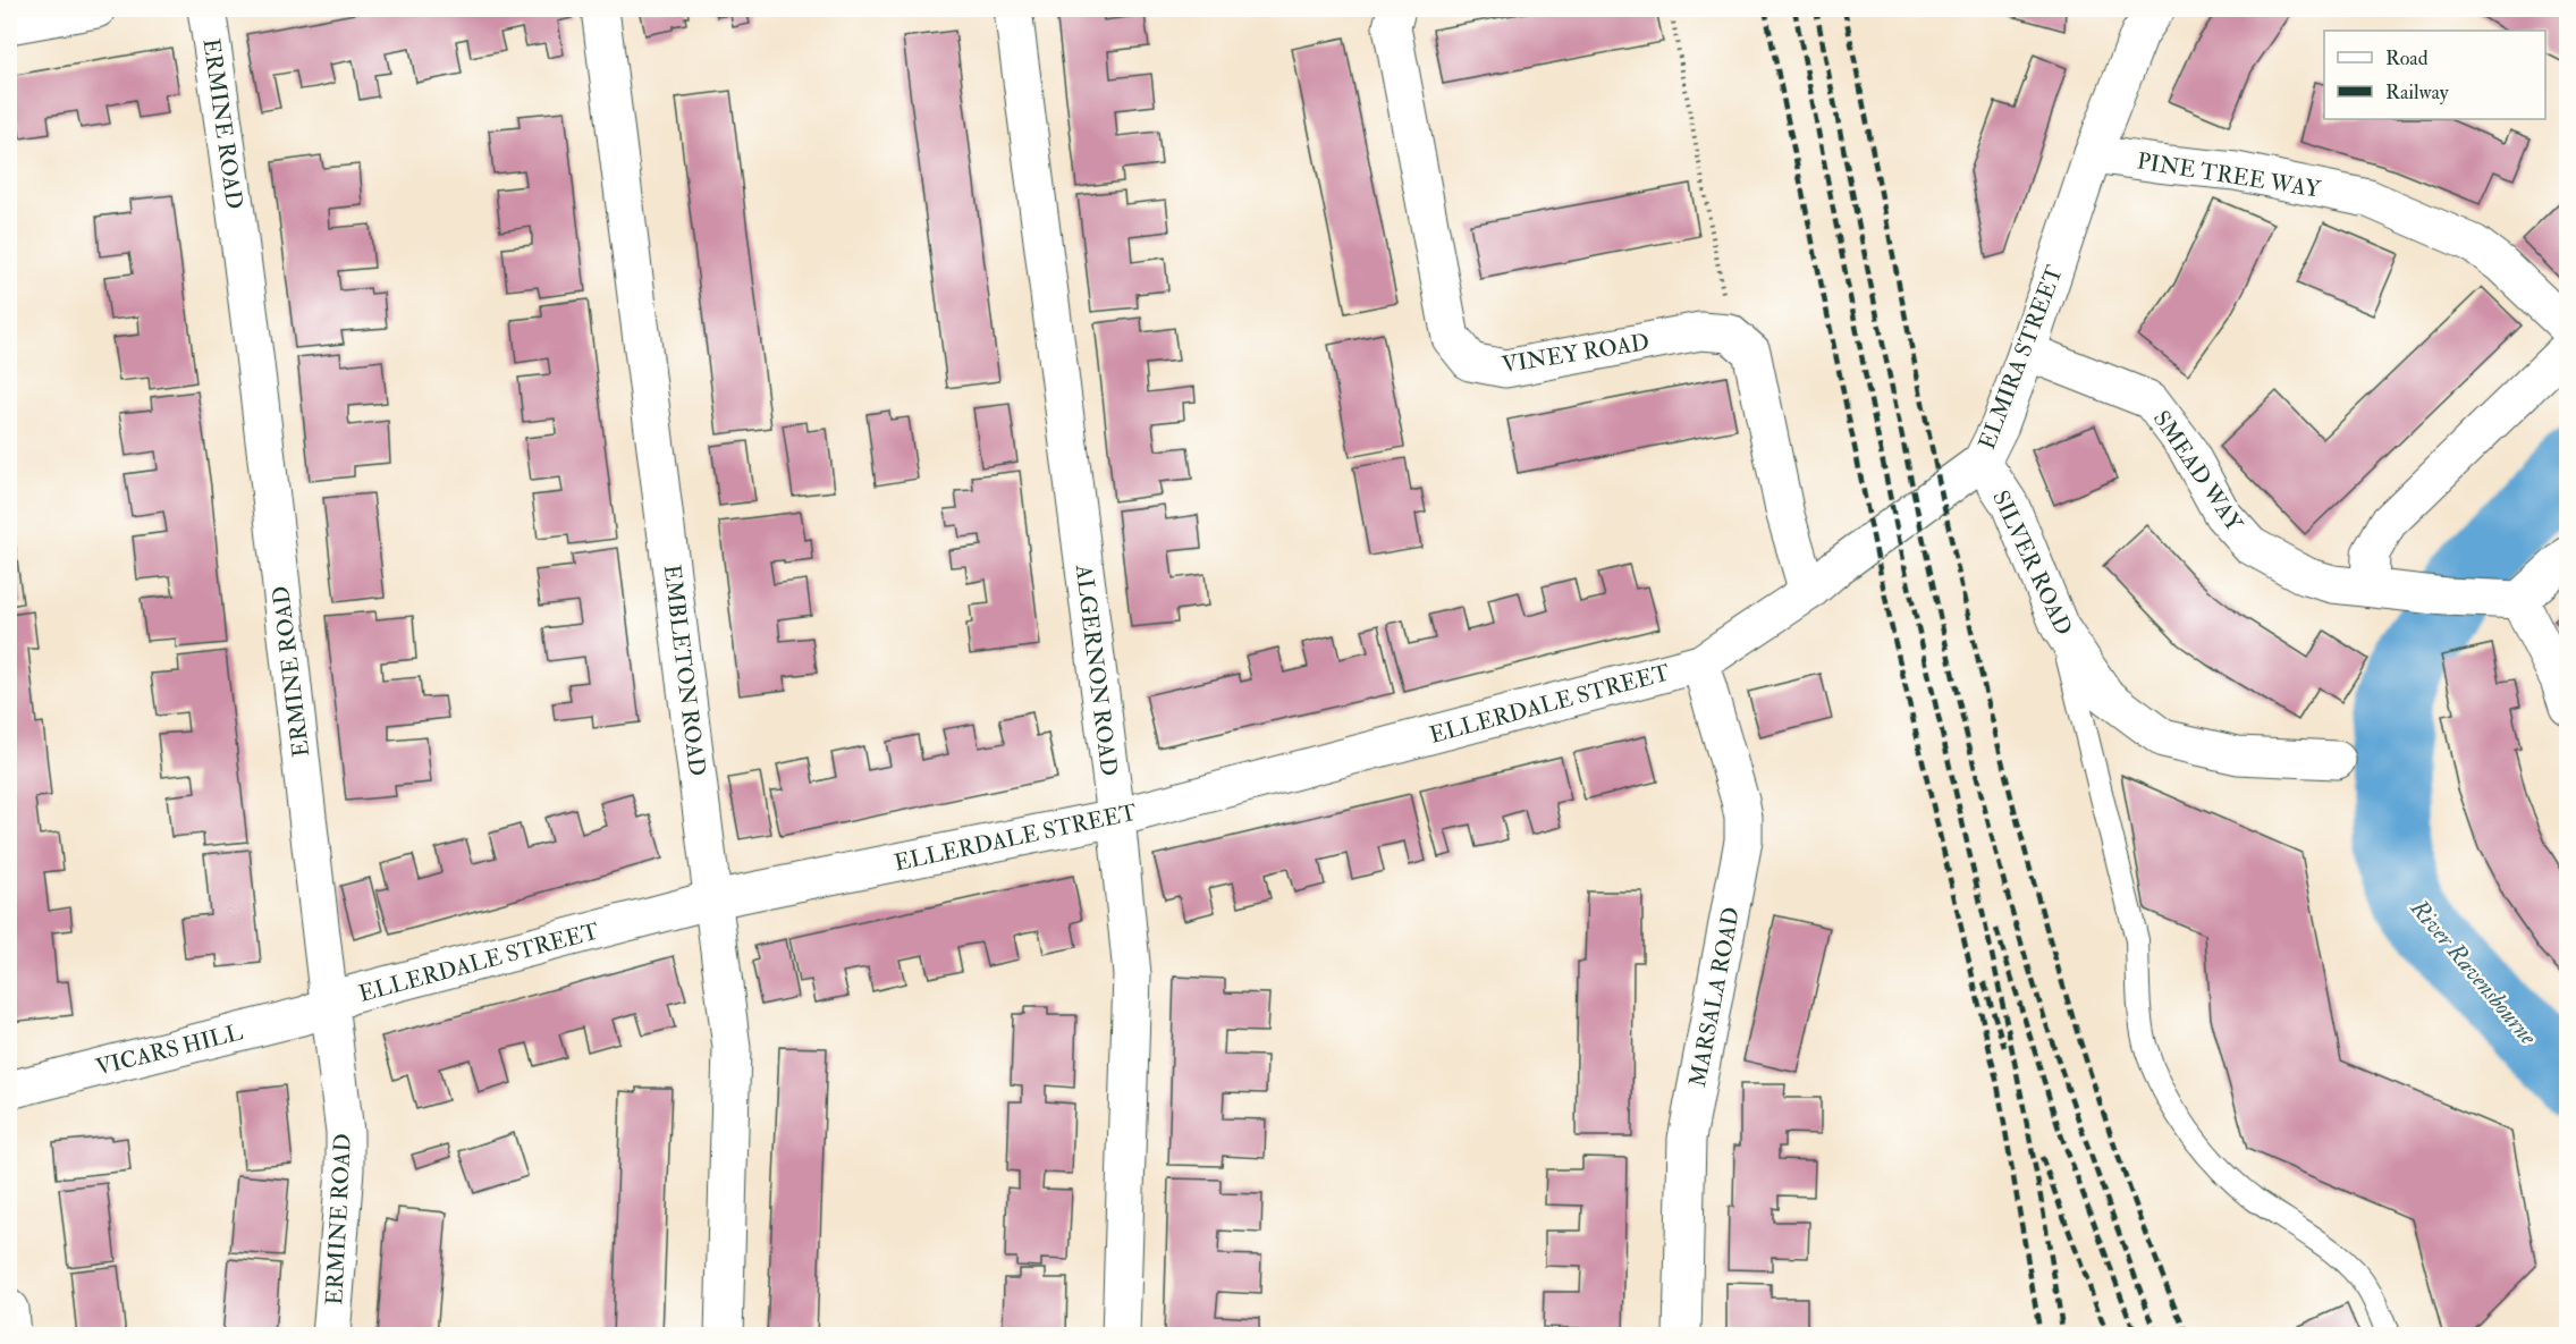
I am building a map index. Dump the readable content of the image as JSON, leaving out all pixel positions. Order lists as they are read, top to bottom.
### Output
{
  "streets": {
    "street": [
      "ERMINE ROAD",
      "PINE TREE WAY",
      "VINEY ROAD",
      "ELMIRA STREET",
      "SMEAD WAY",
      "SILVER ROAD",
      "EMBLETON ROAD",
      "ALGERNON ROAD",
      "ELLERDALE STREET",
      "MARSALA ROAD",
      "VICARS HILL"
    ]
  },
  "crossings": [
    ["ERMINE ROAD", "ELLERDALE STREET"],
    ["ERMINE ROAD", "VICARS HILL"],
    ["PINE TREE WAY", "ELMIRA STREET"],
    ["ELMIRA STREET", "SMEAD WAY"],
    ["ELMIRA STREET", "SILVER ROAD"],
    ["ELMIRA STREET", "ELLERDALE STREET"],
    ["ELMIRA STREET", "MARSALA ROAD"],
    ["EMBLETON ROAD", "ELLERDALE STREET"],
    ["ALGERNON ROAD", "ELLERDALE STREET"],
    ["ELLERDALE STREET", "MARSALA ROAD"],
    ["ELLERDALE STREET", "VICARS HILL"]
  ],
  "water": ["River Ravensbourne"],
  "legend": ["Road", "Railway"]
}
